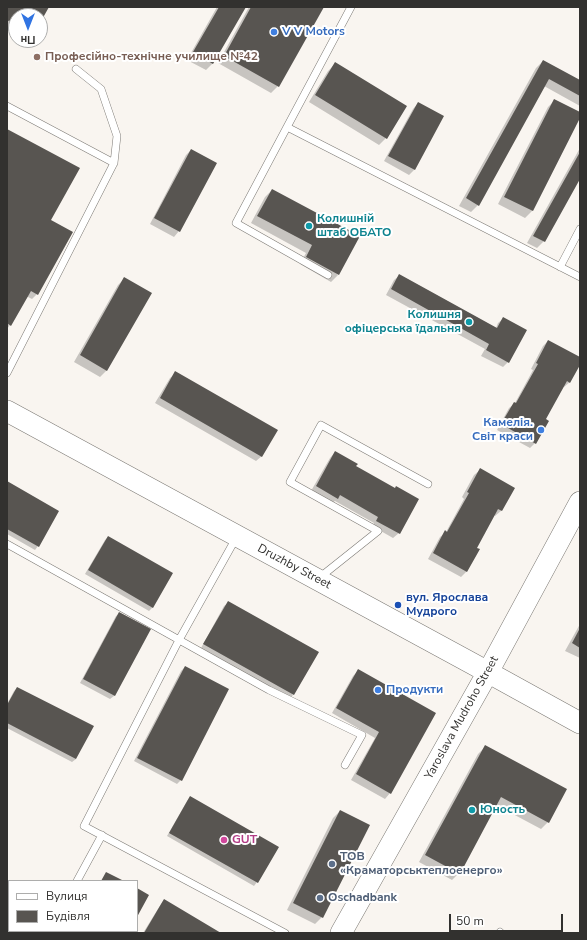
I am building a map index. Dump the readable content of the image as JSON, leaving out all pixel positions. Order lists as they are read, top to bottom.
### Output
{
  "streets": {
    "street": ["Druzhby Street", "Yaroslava Mudroho Street"]
  },
  "crossings": [
    ["Druzhby Street", "Yaroslava Mudroho Street"]
  ],
  "places": [
    "V V Motors",
    "Професійно-технічне училище №42",
    "Колишній штаб ОБАТО",
    "Колишня офіцерська їдальня",
    "Камелія. Світ краси",
    "вул. Ярослава Мудрого",
    "Продукти",
    "Юность",
    "GUT",
    "ТОВ «Краматорськтеплоенерго»",
    "Oschadbank"
  ],
  "legend": ["Вулиця", "Будівля"],
  "scale_bar": "50 m",
  "north": "bottom"
}
